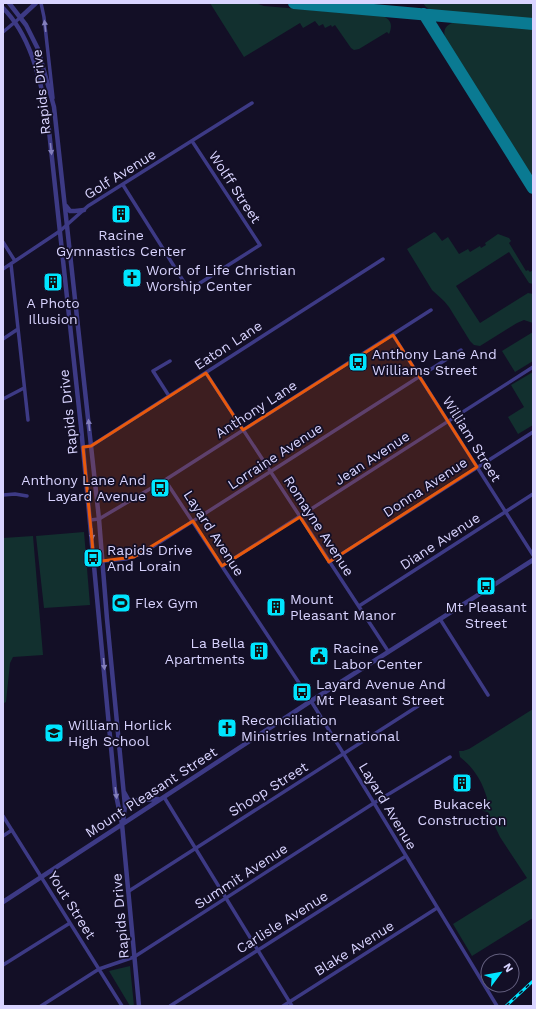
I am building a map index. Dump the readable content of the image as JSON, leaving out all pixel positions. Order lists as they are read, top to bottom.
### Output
{
  "streets": {
    "street": [
      "Rapids Drive",
      "Golf Avenue",
      "Wolff Street",
      "Eaton Lane",
      "Anthony Lane",
      "William Street",
      "Lorraine Avenue",
      "Jean Avenue",
      "Donna Avenue",
      "Romayne Avenue",
      "Layard Avenue",
      "Diane Avenue",
      "Shoop Street",
      "Mount Pleasant Street",
      "Summit Avenue",
      "Yout Street",
      "Carlisle Avenue",
      "Blake Avenue"
    ]
  },
  "crossings": [
    ["Rapids Drive", "Golf Avenue"],
    ["Rapids Drive", "Eaton Lane"],
    ["Rapids Drive", "Anthony Lane"],
    ["Rapids Drive", "Lorraine Avenue"],
    ["Rapids Drive", "Shoop Street"],
    ["Rapids Drive", "Mount Pleasant Street"],
    ["Rapids Drive", "Summit Avenue"],
    ["Golf Avenue", "Wolff Street"],
    ["Eaton Lane", "Romayne Avenue"],
    ["Anthony Lane", "William Street"],
    ["Anthony Lane", "Romayne Avenue"],
    ["Anthony Lane", "Layard Avenue"],
    ["William Street", "Lorraine Avenue"],
    ["William Street", "Jean Avenue"],
    ["William Street", "Donna Avenue"],
    ["William Street", "Diane Avenue"],
    ["Lorraine Avenue", "Romayne Avenue"],
    ["Lorraine Avenue", "Layard Avenue"],
    ["Jean Avenue", "Romayne Avenue"],
    ["Jean Avenue", "Layard Avenue"],
    ["Donna Avenue", "Romayne Avenue"],
    ["Romayne Avenue", "Diane Avenue"],
    ["Romayne Avenue", "Mount Pleasant Street"],
    ["Layard Avenue", "Shoop Street"],
    ["Layard Avenue", "Mount Pleasant Street"],
    ["Layard Avenue", "Summit Avenue"],
    ["Layard Avenue", "Carlisle Avenue"],
    ["Layard Avenue", "Blake Avenue"],
    ["Mount Pleasant Street", "Yout Street"],
    ["Summit Avenue", "Yout Street"]
  ],
  "places": {
    "building": [
      "Racine Gymnastics Center",
      "A Photo Illusion",
      "Mount Pleasant Manor",
      "La Bella Apartments",
      "Bukacek Construction"
    ],
    "church": ["Word of Life Christian Worship Center", "Reconciliation Ministries International"],
    "bus stop": [
      "Anthony Lane And Williams Street",
      "Anthony Lane And Layard Avenue",
      "Rapids Drive And Lorain",
      "Mt Pleasant Street",
      "Layard Avenue And Mt Pleasant Street"
    ],
    "sports": ["Flex Gym"],
    "public building": ["Racine Labor Center"],
    "school or university": ["William Horlick High School"]
  },
  "north": "top right"
}
